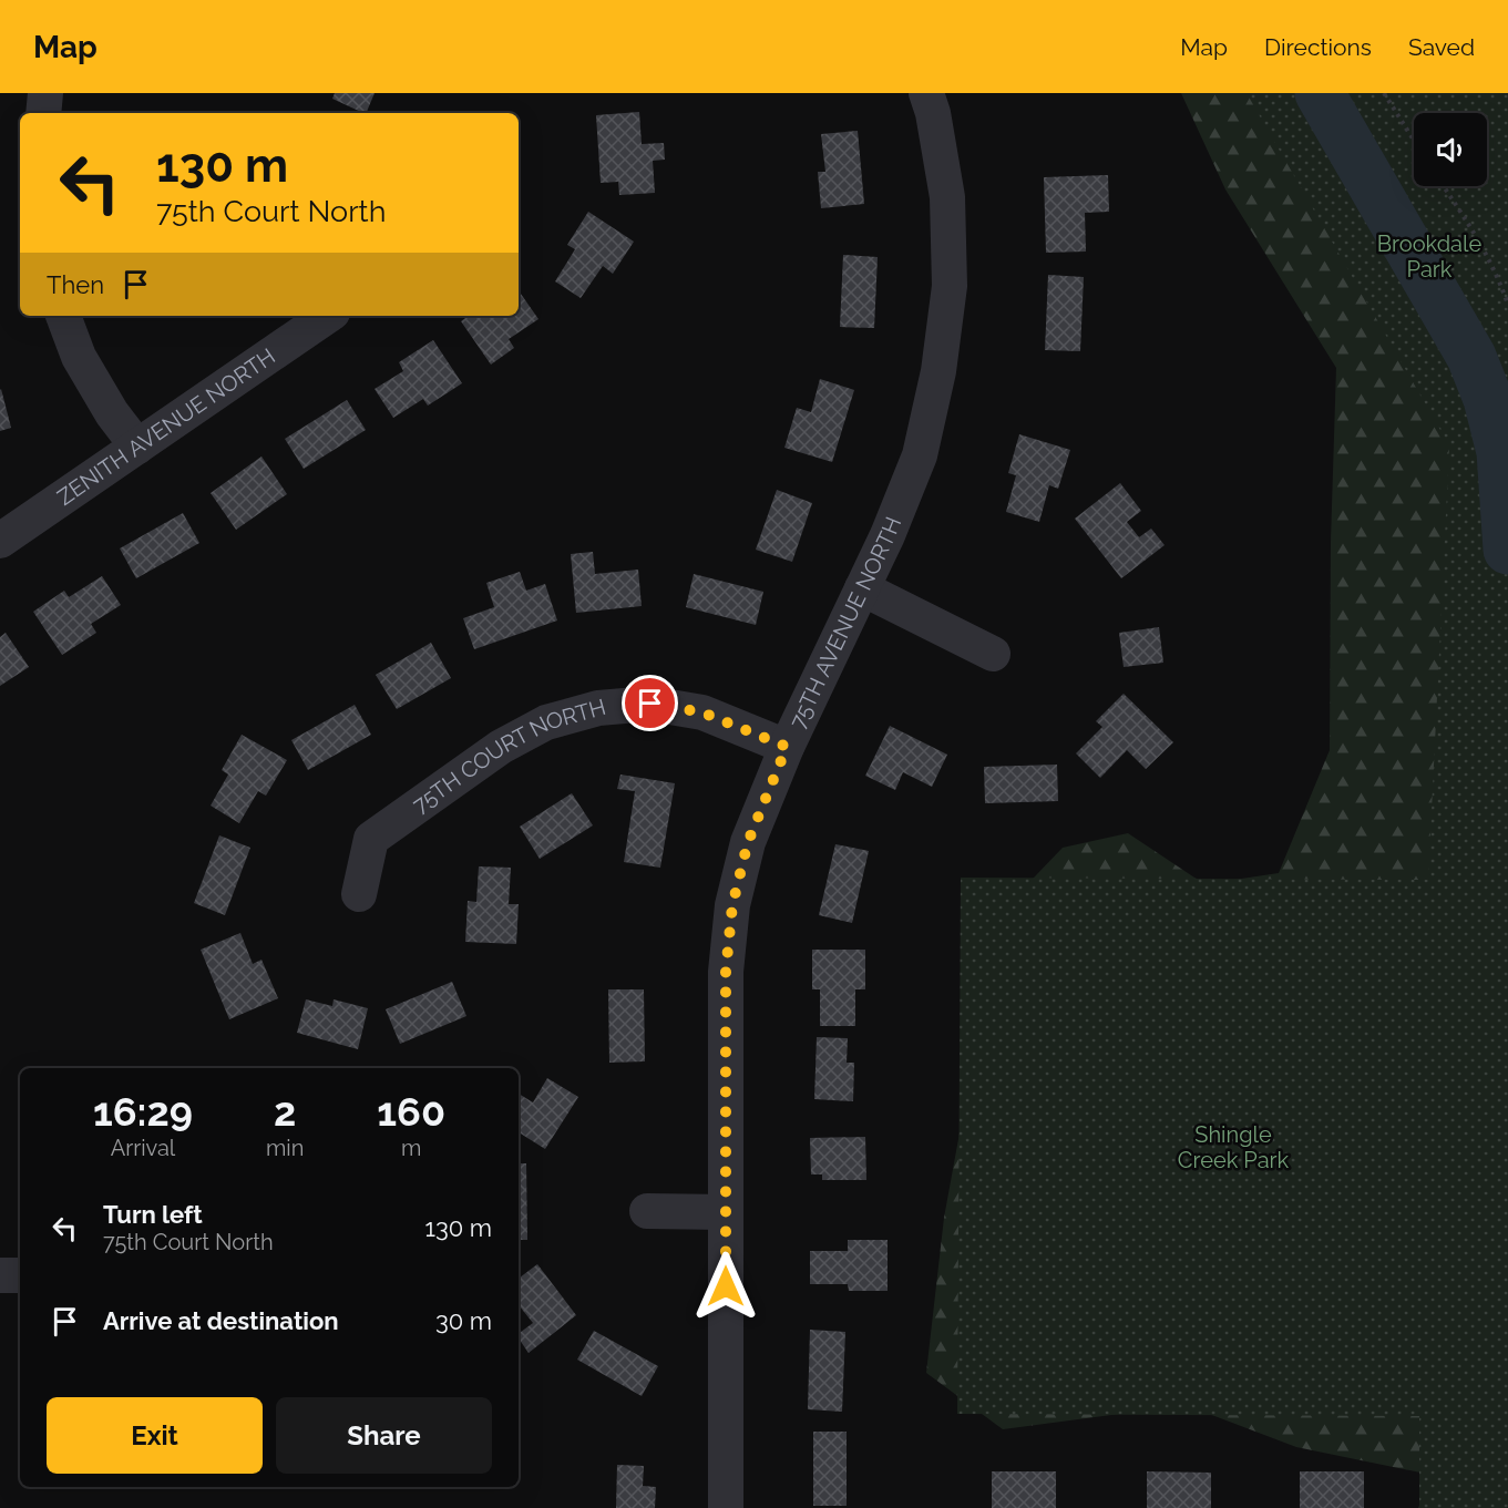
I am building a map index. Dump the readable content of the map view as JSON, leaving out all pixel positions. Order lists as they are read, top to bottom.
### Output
{
  "streets": {
    "street": ["ZENITH AVENUE NORTH", "75TH AVENUE NORTH", "75TH COURT NORTH"]
  },
  "crossings": [
    ["75TH AVENUE NORTH", "75TH COURT NORTH"]
  ],
  "parks": ["Brookdale Park", "Shingle Creek Park"],
  "page": {
    "header": "Map",
    "nav": ["Map", "Directions", "Saved"],
    "turn": ["130 m", "75th Court North"],
    "then": "Then",
    "eta": [
      "16:29",
      "Arrival",
      "2",
      "min",
      "160",
      "m"
    ],
    "list": [
      {
        "name": "Turn left",
        "note": "75th Court North",
        "value": "130 m"
      },
      {
        "name": "Arrive at destination",
        "value": "30 m"
      }
    ],
    "buttons": ["Exit", "Share"]
  }
}
